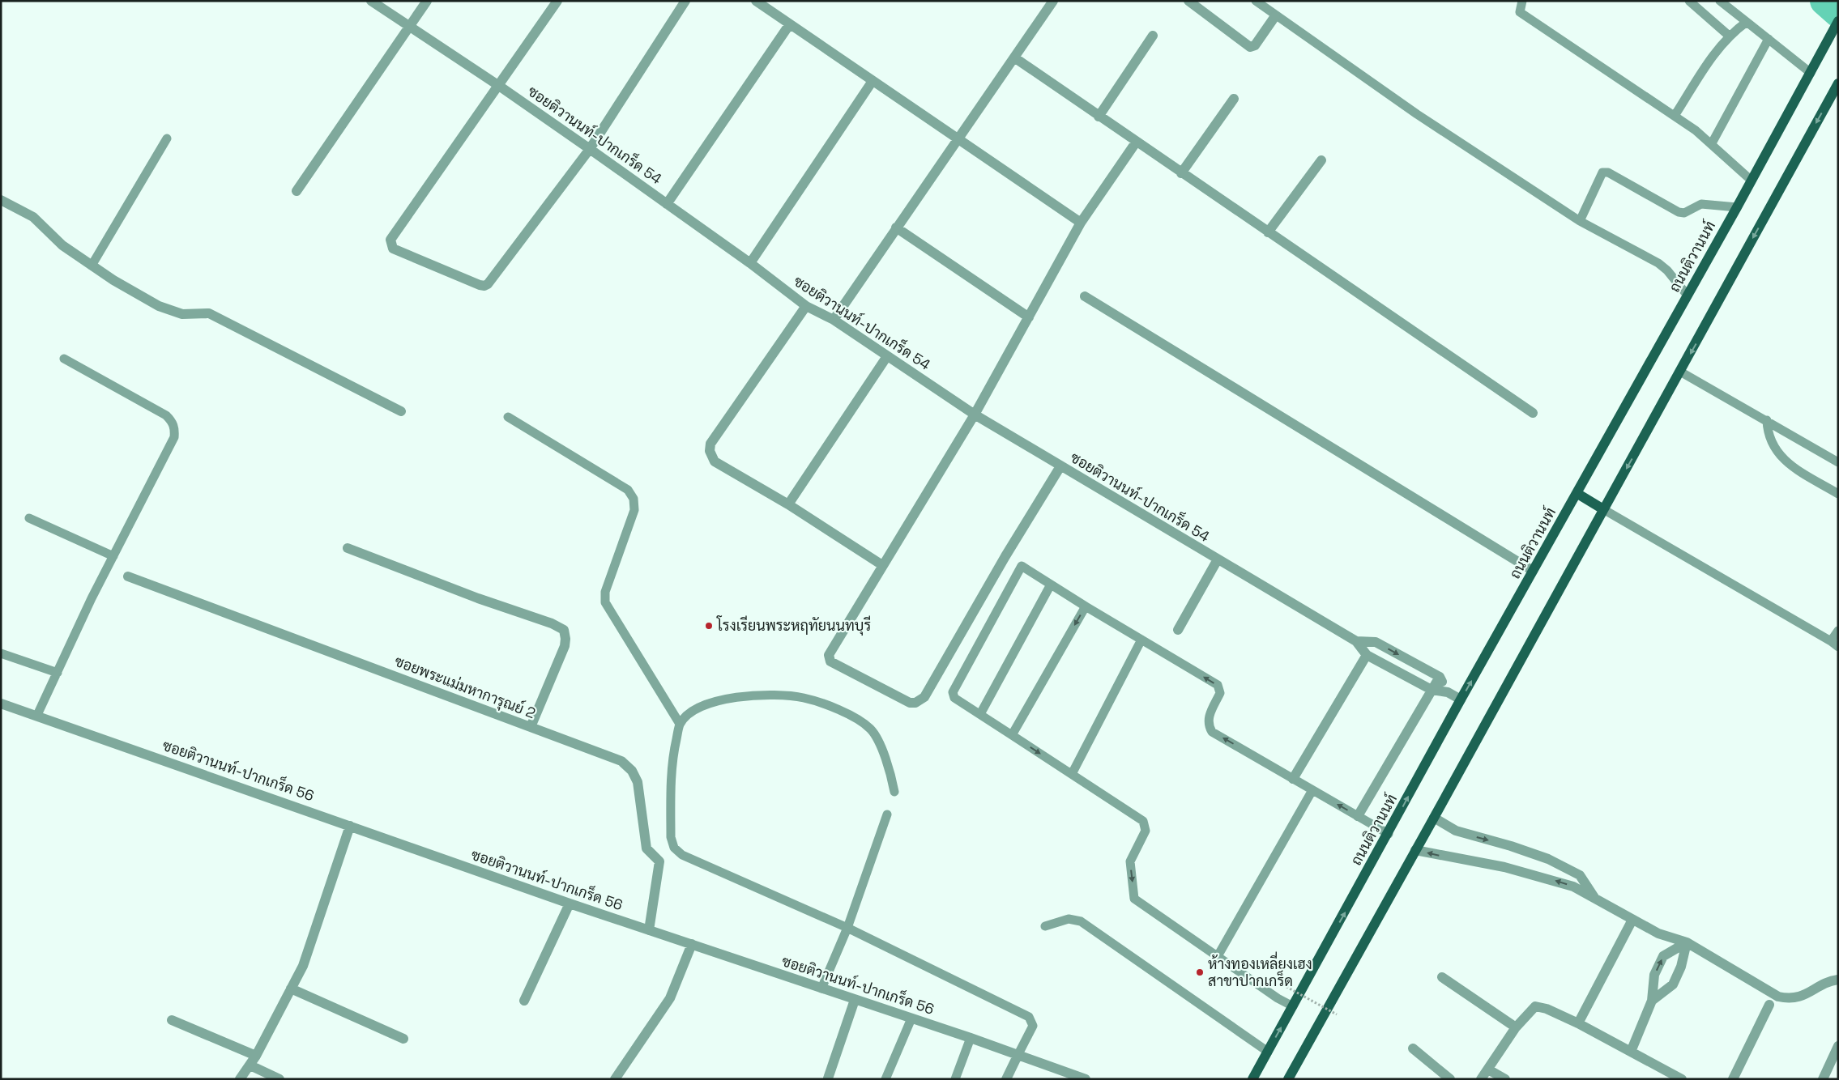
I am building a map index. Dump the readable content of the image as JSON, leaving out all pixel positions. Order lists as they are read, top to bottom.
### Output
{
  "streets": {
    "main road": ["ถนนติวานนท์"],
    "street": ["ซอยติวานนท์-ปากเกร็ด 54", "ซอยพระแม่มหาการุณย์ 2", "ซอยติวานนท์-ปากเกร็ด 56"]
  },
  "crossings": [
    ["ซอยติวานนท์-ปากเกร็ด 54", "ถนนติวานนท์"],
    ["ซอยพระแม่มหาการุณย์ 2", "ซอยติวานนท์-ปากเกร็ด 56"]
  ],
  "places": ["โรงเรียนพระหฤทัยนนทบุรี", "ห้างทองเหลี่ยงเฮง สาขาปากเกร็ด"]
}
